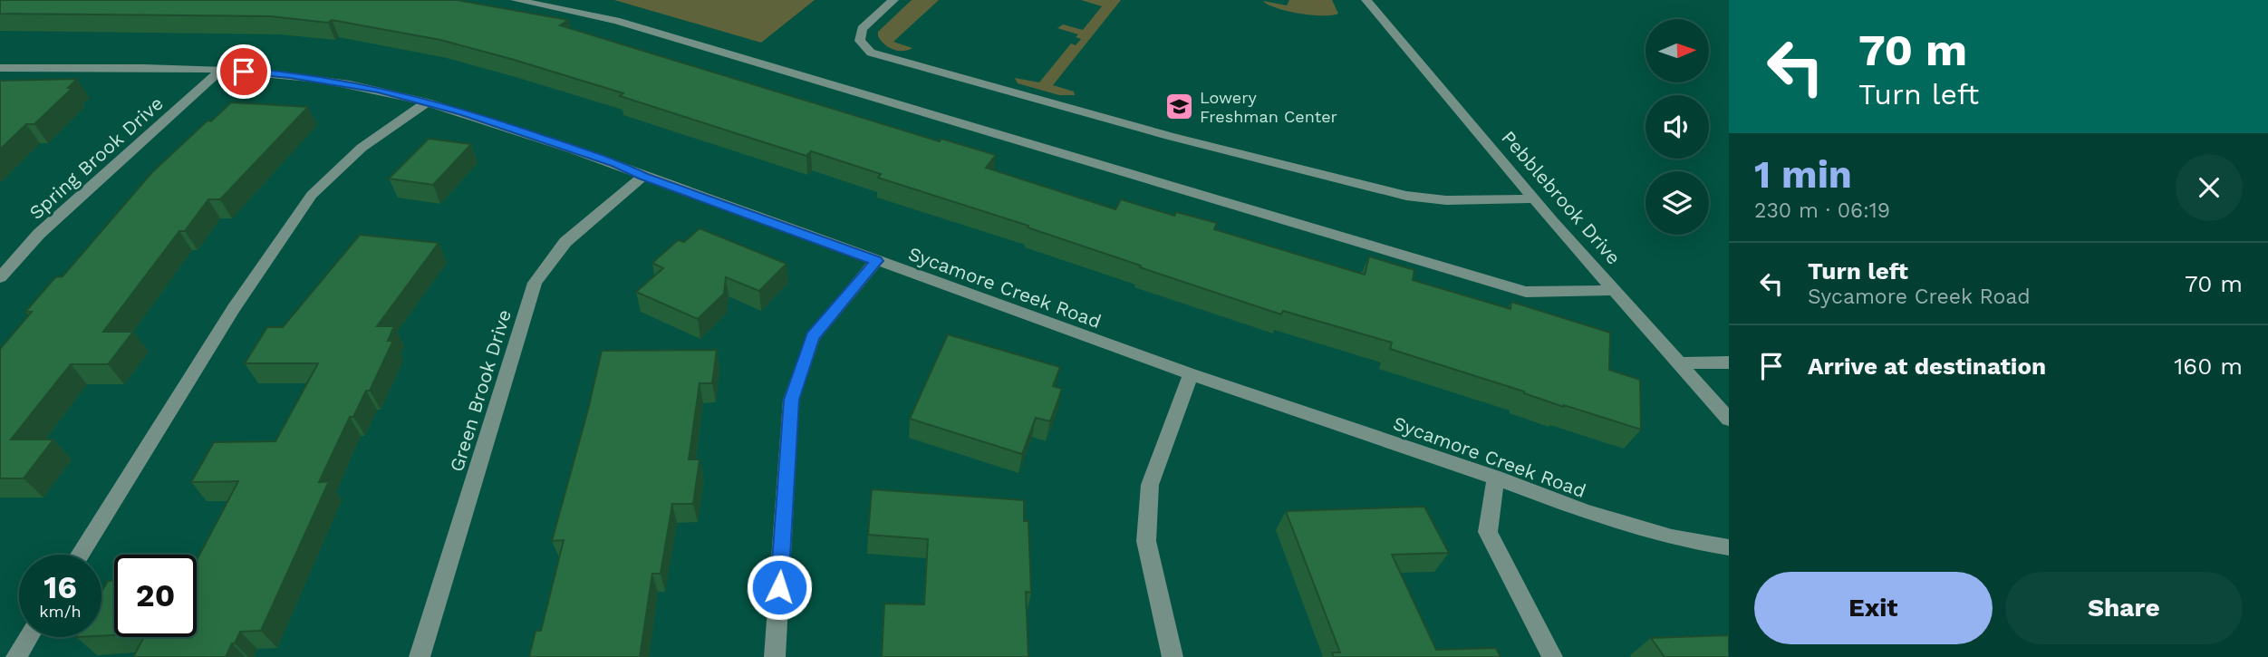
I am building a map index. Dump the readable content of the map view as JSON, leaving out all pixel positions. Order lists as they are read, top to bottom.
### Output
{
  "streets": {
    "street": [
      "Spring Brook Drive",
      "Pebblebrook Drive",
      "Sycamore Creek Road",
      "Green Brook Drive"
    ]
  },
  "crossings": [
    ["Spring Brook Drive", "Sycamore Creek Road"],
    ["Sycamore Creek Road", "Green Brook Drive"]
  ],
  "places": {
    "school or university": ["Lowery Freshman Center"]
  },
  "north": "right",
  "page": {
    "turn": ["70 m", "Turn left"],
    "heading": ["1 min", "230 m · 06:19"],
    "list": [
      {
        "name": "Turn left",
        "note": "Sycamore Creek Road",
        "value": "70 m"
      },
      {
        "name": "Arrive at destination",
        "value": "160 m"
      }
    ],
    "speed": "16 km/h",
    "limit": "20",
    "buttons": ["Exit", "Share"]
  }
}
